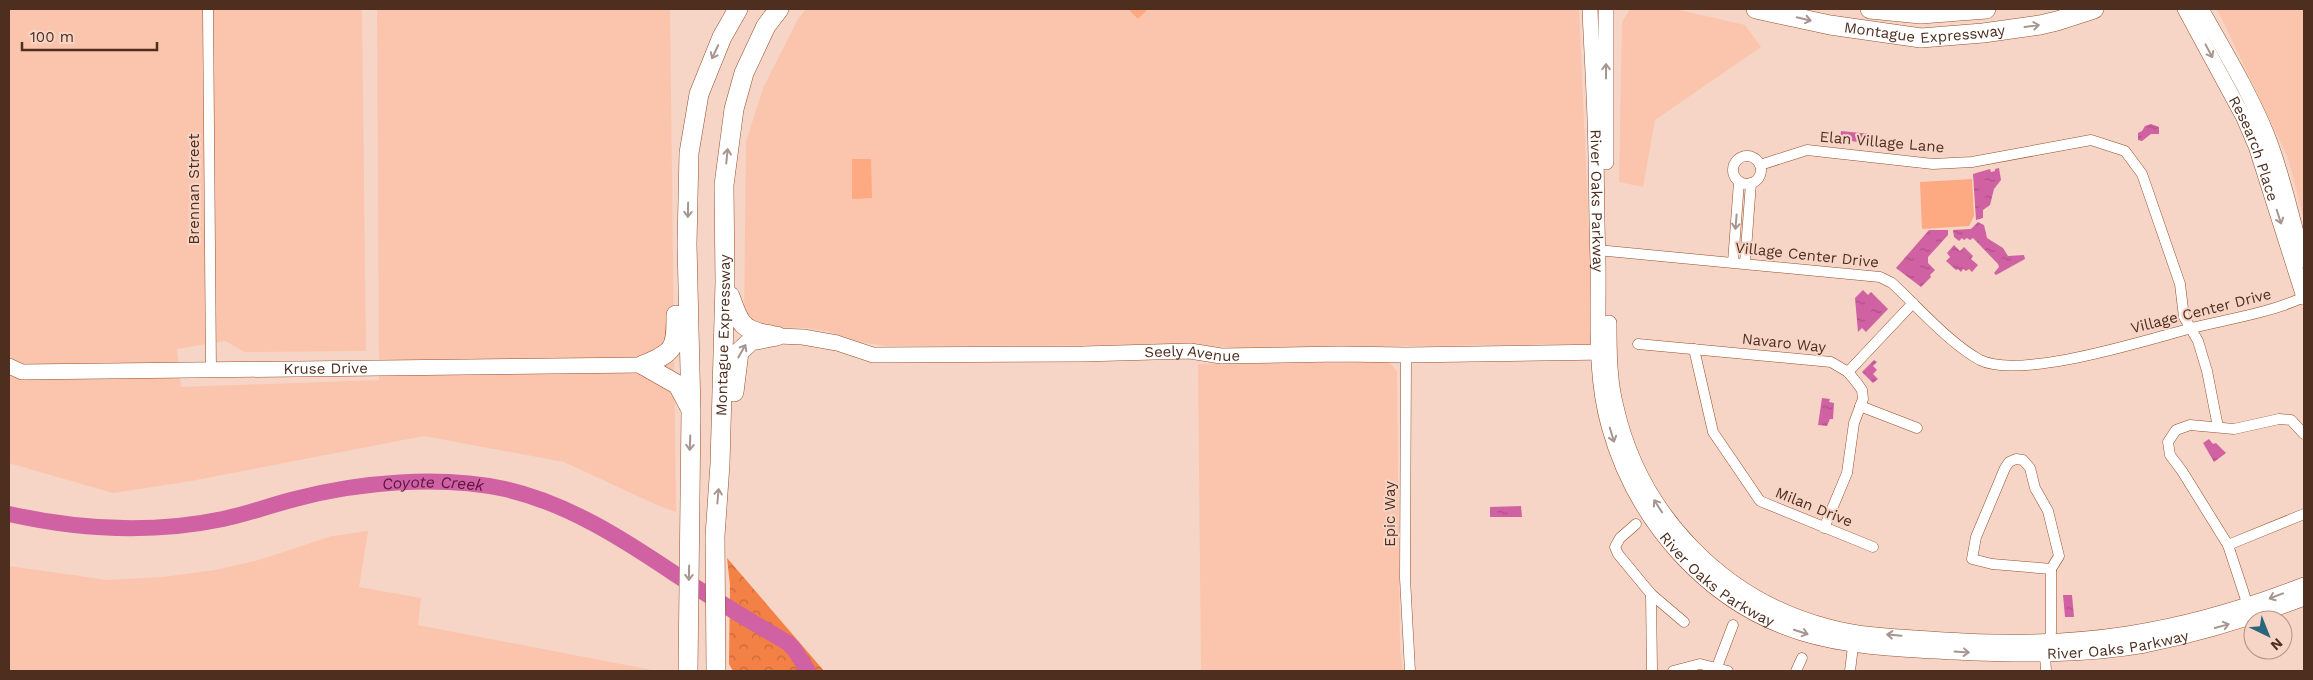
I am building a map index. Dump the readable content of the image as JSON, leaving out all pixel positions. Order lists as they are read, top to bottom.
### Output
{
  "streets": {
    "highway": ["Montague Expressway"],
    "street": [
      "Elan Village Lane",
      "Research Place",
      "Brennan Street",
      "River Oaks Parkway",
      "Village Center Drive",
      "Navaro Way",
      "Seely Avenue",
      "Kruse Drive",
      "Milan Drive",
      "Epic Way"
    ]
  },
  "crossings": [
    ["Elan Village Lane", "Village Center Drive"],
    ["Research Place", "Village Center Drive"],
    ["Brennan Street", "Kruse Drive"],
    ["River Oaks Parkway", "Village Center Drive"],
    ["River Oaks Parkway", "Seely Avenue"],
    ["Navaro Way", "Milan Drive"],
    ["Seely Avenue", "Epic Way"]
  ],
  "water": ["Coyote Creek"],
  "scale_bar": "100 m",
  "north": "bottom right"
}
